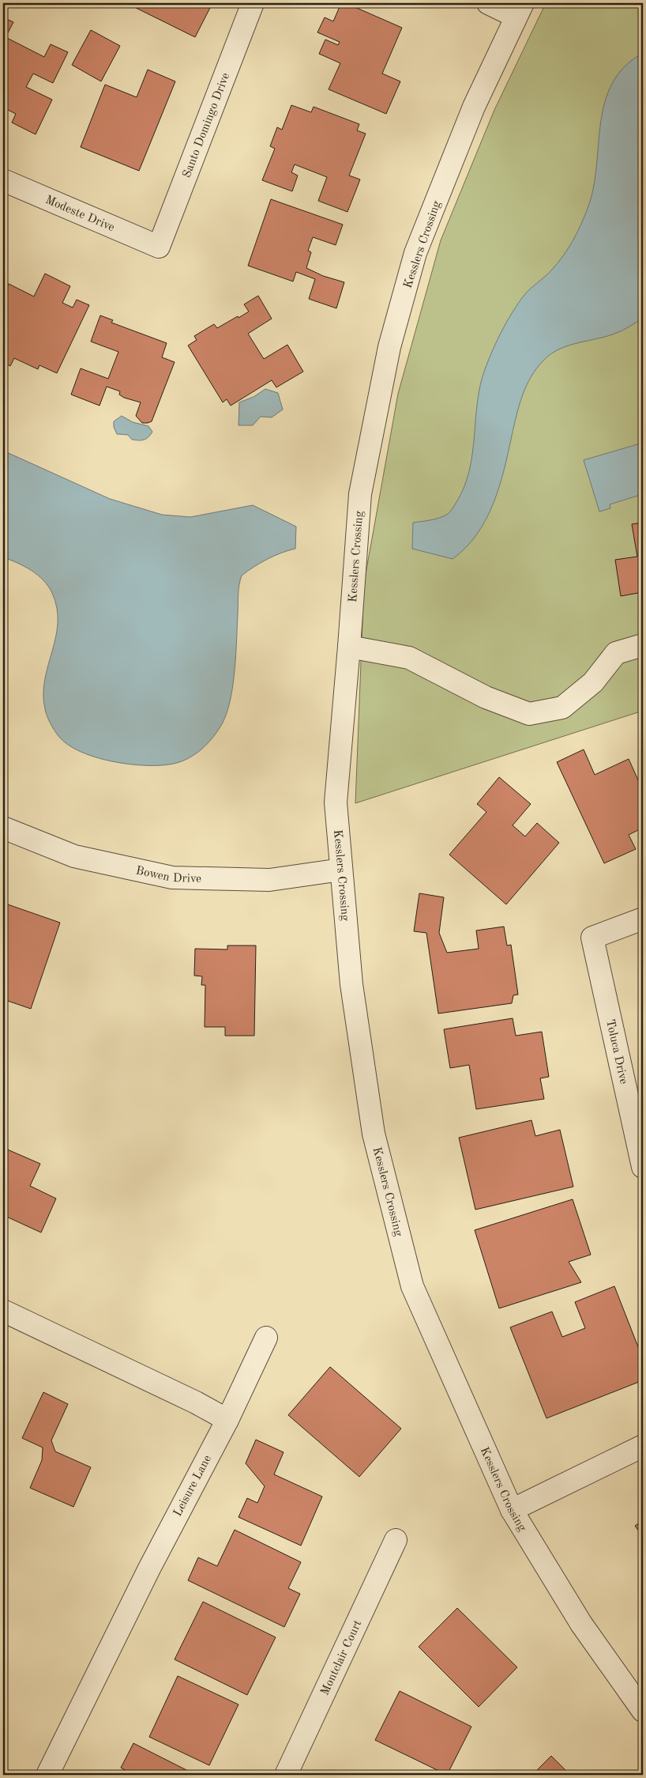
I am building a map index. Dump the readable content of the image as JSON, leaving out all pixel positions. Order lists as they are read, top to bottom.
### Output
{
  "streets": {
    "street": [
      "Santo Domingo Drive",
      "Modeste Drive",
      "Kesslers Crossing",
      "Bowen Drive",
      "Toluca Drive",
      "Leisure Lane",
      "Montclair Court"
    ]
  },
  "crossings": [
    ["Santo Domingo Drive", "Modeste Drive"],
    ["Kesslers Crossing", "Bowen Drive"]
  ]
}
